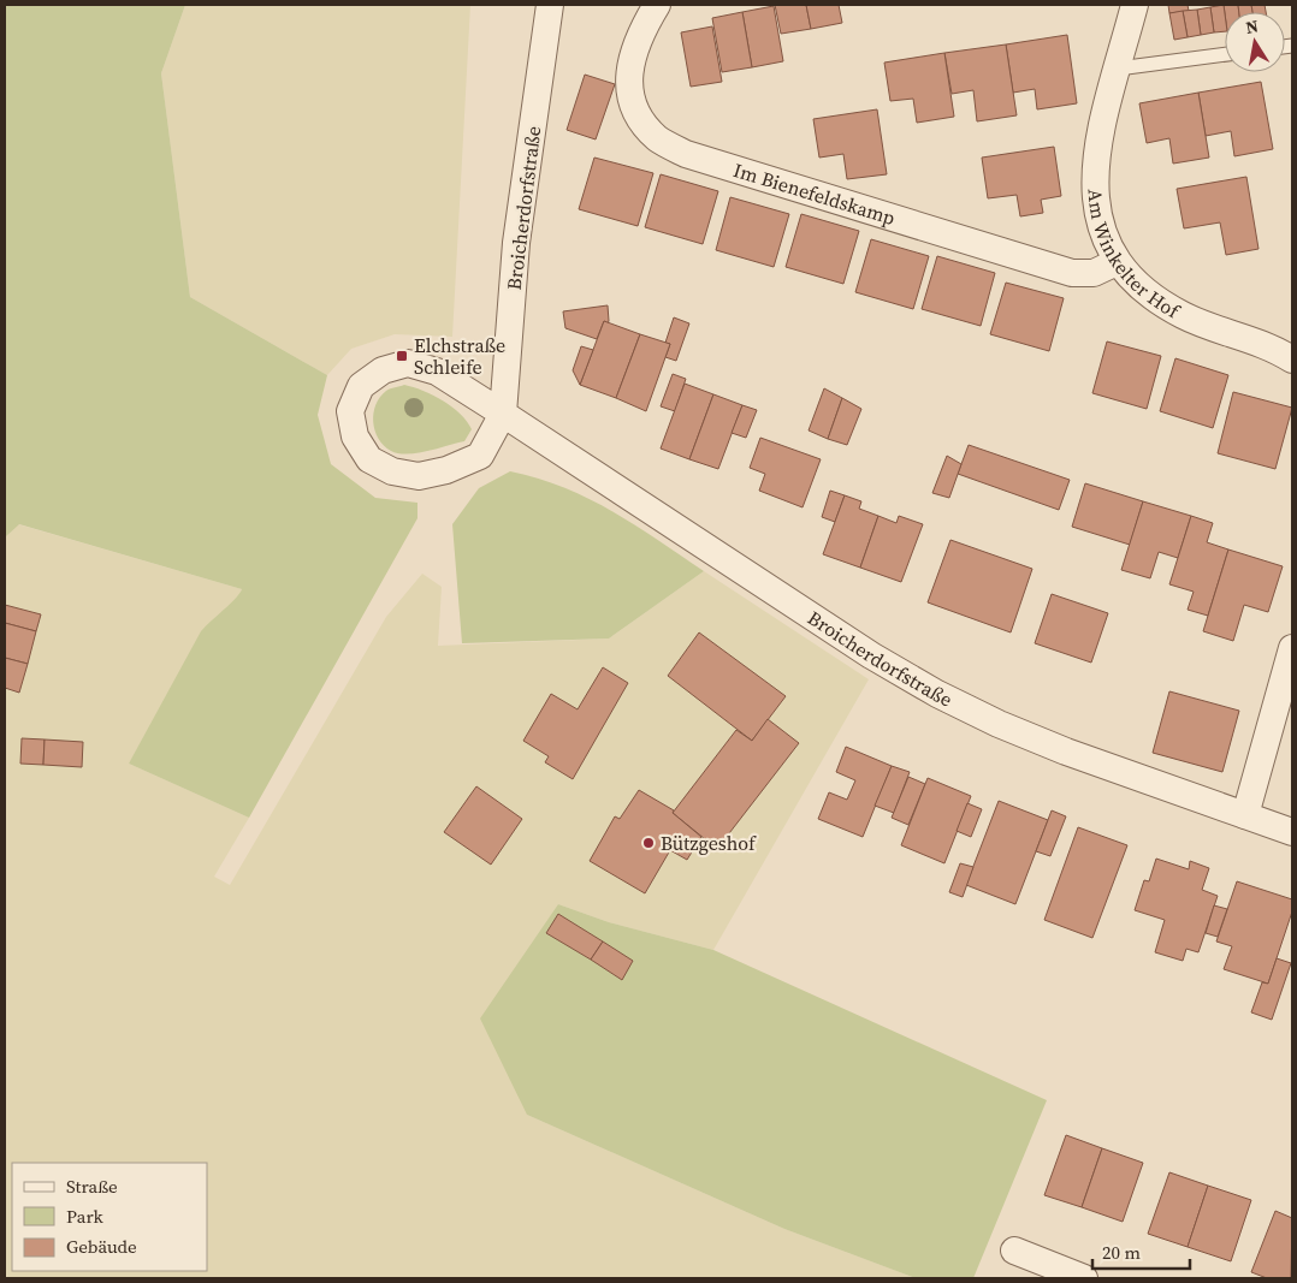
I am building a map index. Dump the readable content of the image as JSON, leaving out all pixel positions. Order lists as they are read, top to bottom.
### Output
{
  "streets": {
    "street": ["Im Bienefeldskamp", "Broicherdorfstraße", "Am Winkelter Hof"]
  },
  "crossings": [
    ["Im Bienefeldskamp", "Am Winkelter Hof"]
  ],
  "places": {
    "transit": ["Elchstraße Schleife"],
    "other": ["Bützgeshof"]
  },
  "legend": ["Straße", "Park", "Gebäude"],
  "scale_bar": "20 m",
  "north": "top"
}
